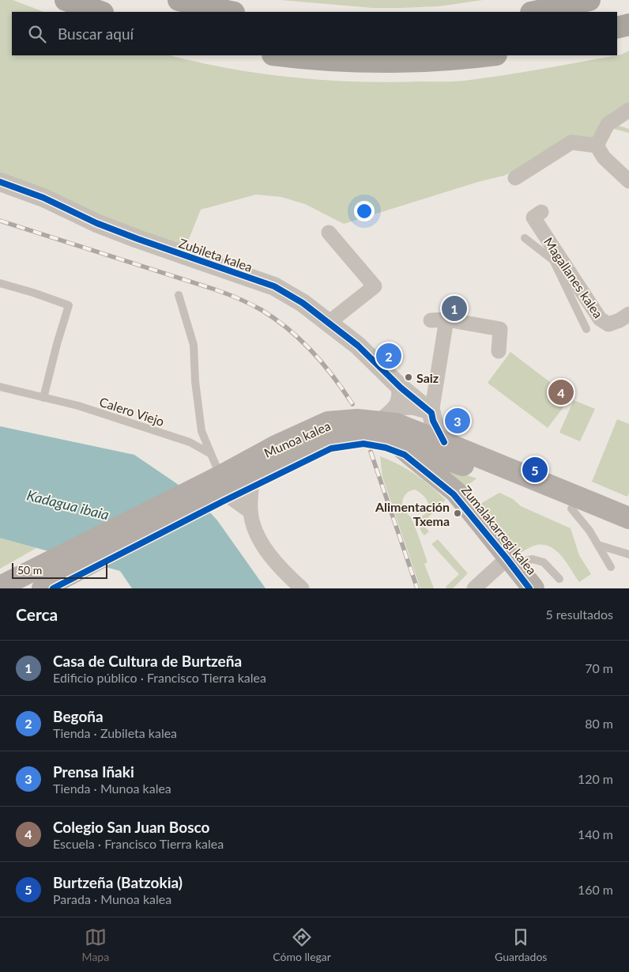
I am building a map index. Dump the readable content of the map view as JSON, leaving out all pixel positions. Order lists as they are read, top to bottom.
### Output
{
  "streets": {
    "main road": ["Munoa kalea", "Zumalakarregi kalea"],
    "street": ["Zubileta kalea", "Magallanes kalea"],
    "lane": ["Calero Viejo"]
  },
  "crossings": [
    ["Munoa kalea", "Zumalakarregi kalea"]
  ],
  "water": ["Kadagua ibaia"],
  "places": ["Saiz", "Alimentación Txema"],
  "scale_bar": "50 m",
  "page": {
    "search": "Buscar aquí",
    "pins": [
      "1",
      "2",
      "4",
      "3",
      "5"
    ],
    "scale": "50 m",
    "heading": ["Cerca", "5 resultados"],
    "list": [
      {
        "mark": "1",
        "name": "Casa de Cultura de Burtzeña",
        "note": "Edificio público · Francisco Tierra kalea",
        "value": "70 m"
      },
      {
        "mark": "2",
        "name": "Begoña",
        "note": "Tienda · Zubileta kalea",
        "value": "80 m"
      },
      {
        "mark": "3",
        "name": "Prensa Iñaki",
        "note": "Tienda · Munoa kalea",
        "value": "120 m"
      },
      {
        "mark": "4",
        "name": "Colegio San Juan Bosco",
        "note": "Escuela · Francisco Tierra kalea",
        "value": "140 m"
      },
      {
        "mark": "5",
        "name": "Burtzeña (Batzokia)",
        "note": "Parada · Munoa kalea",
        "value": "160 m"
      }
    ],
    "nav": ["Mapa", "Cómo llegar", "Guardados"]
  }
}
